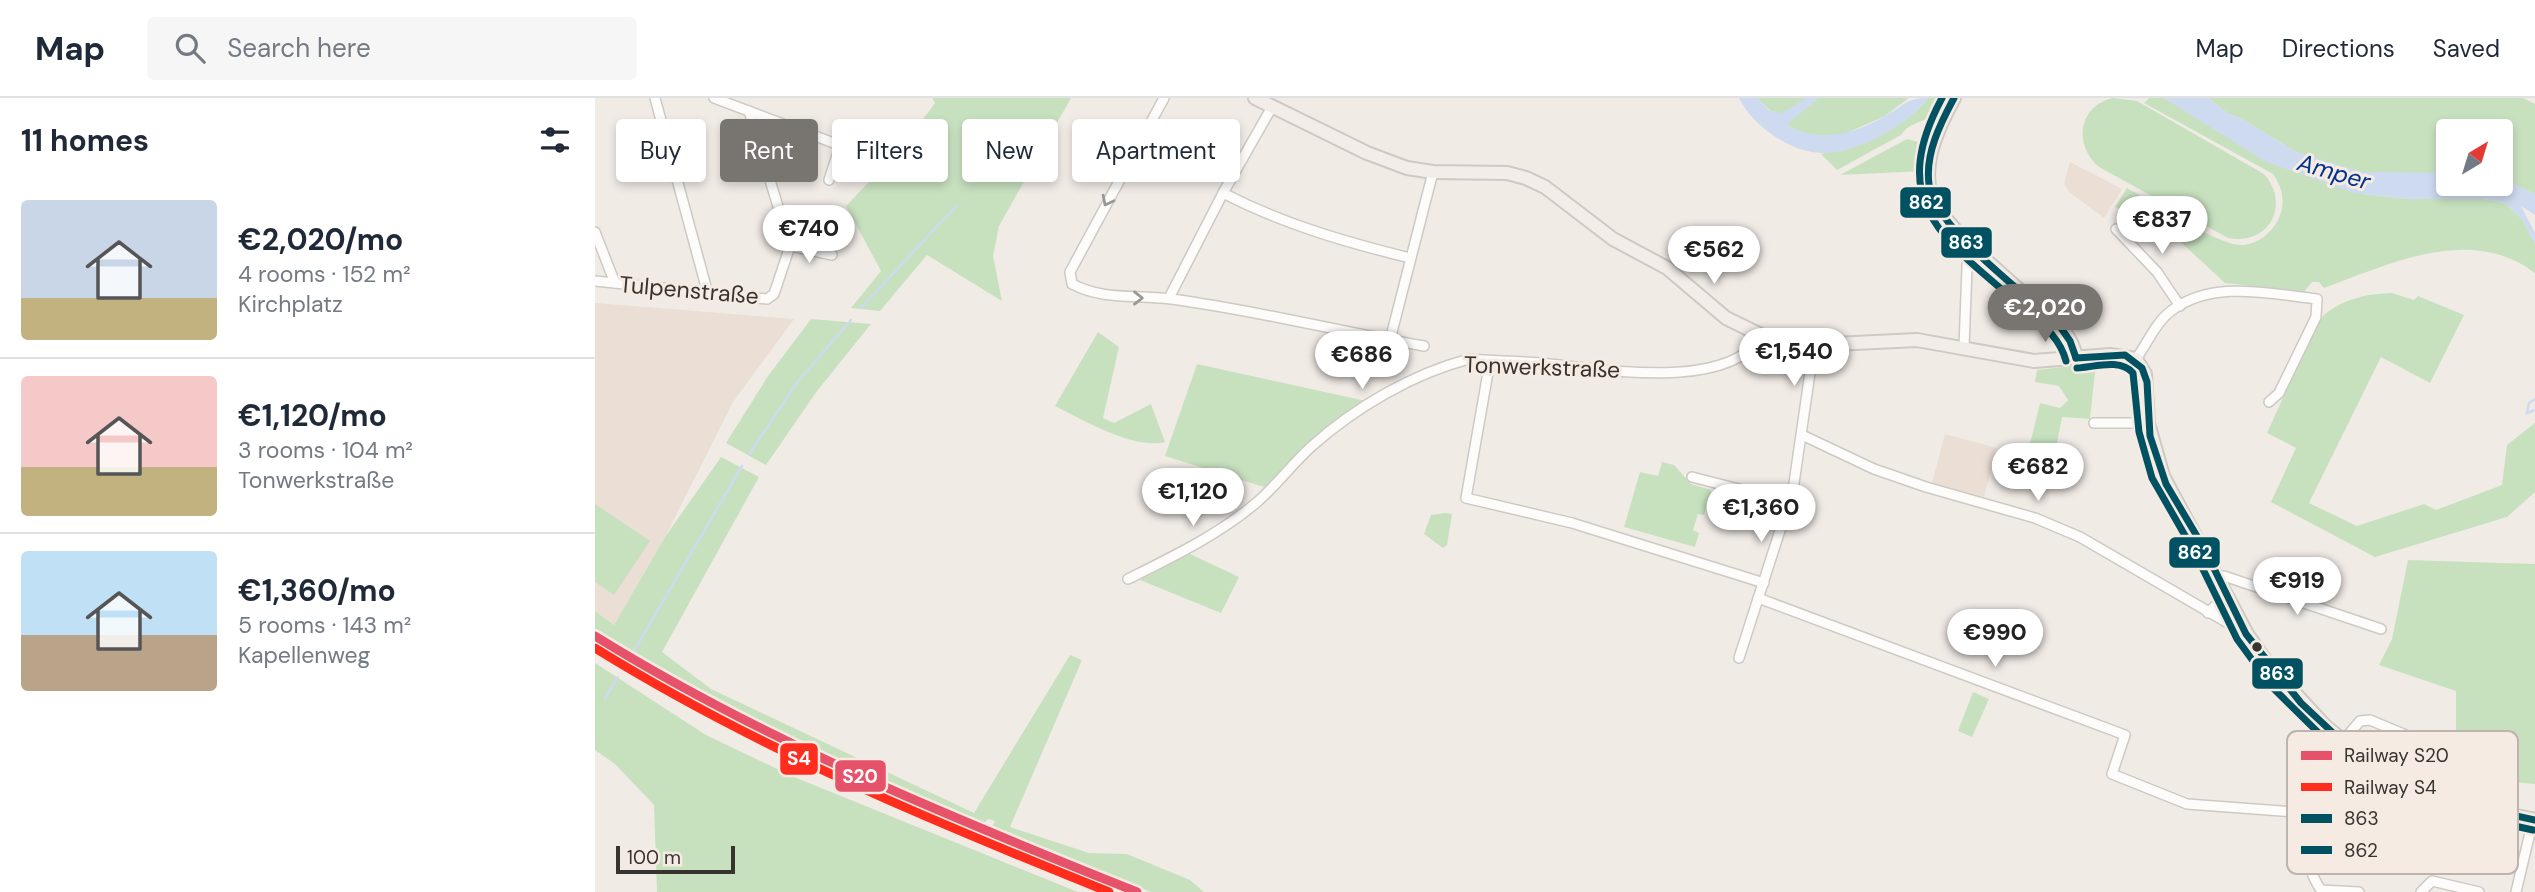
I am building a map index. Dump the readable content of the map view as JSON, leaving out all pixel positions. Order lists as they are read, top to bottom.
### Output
{
  "streets": {
    "street": ["Tulpenstraße", "Tonwerkstraße"]
  },
  "water": ["Amper"],
  "lines": [
    "transit line 863",
    "transit line 862",
    "rail line S20",
    "rail line S4"
  ],
  "legend": [
    "Railway S20",
    "Railway S4",
    "863",
    "862"
  ],
  "scale_bar": "100 m",
  "north": "top right",
  "page": {
    "header": "Map",
    "search": "Search here",
    "nav": ["Map", "Directions", "Saved"],
    "heading": "11 homes",
    "chip": [
      "Buy",
      "Rent",
      "Filters",
      "New",
      "Apartment"
    ],
    "list": [
      {
        "name": "€2,020/mo",
        "note": "4 rooms · 152 m² · Kirchplatz"
      },
      {
        "name": "€1,120/mo",
        "note": "3 rooms · 104 m² · Tonwerkstraße"
      },
      {
        "name": "€1,360/mo",
        "note": "5 rooms · 143 m² · Kapellenweg"
      }
    ],
    "price": [
      "€837",
      "€740",
      "€562",
      "€2,020",
      "€1,540",
      "€686",
      "€682",
      "€1,120",
      "€1,360",
      "€919",
      "€990"
    ],
    "scale": "100 m"
  }
}
